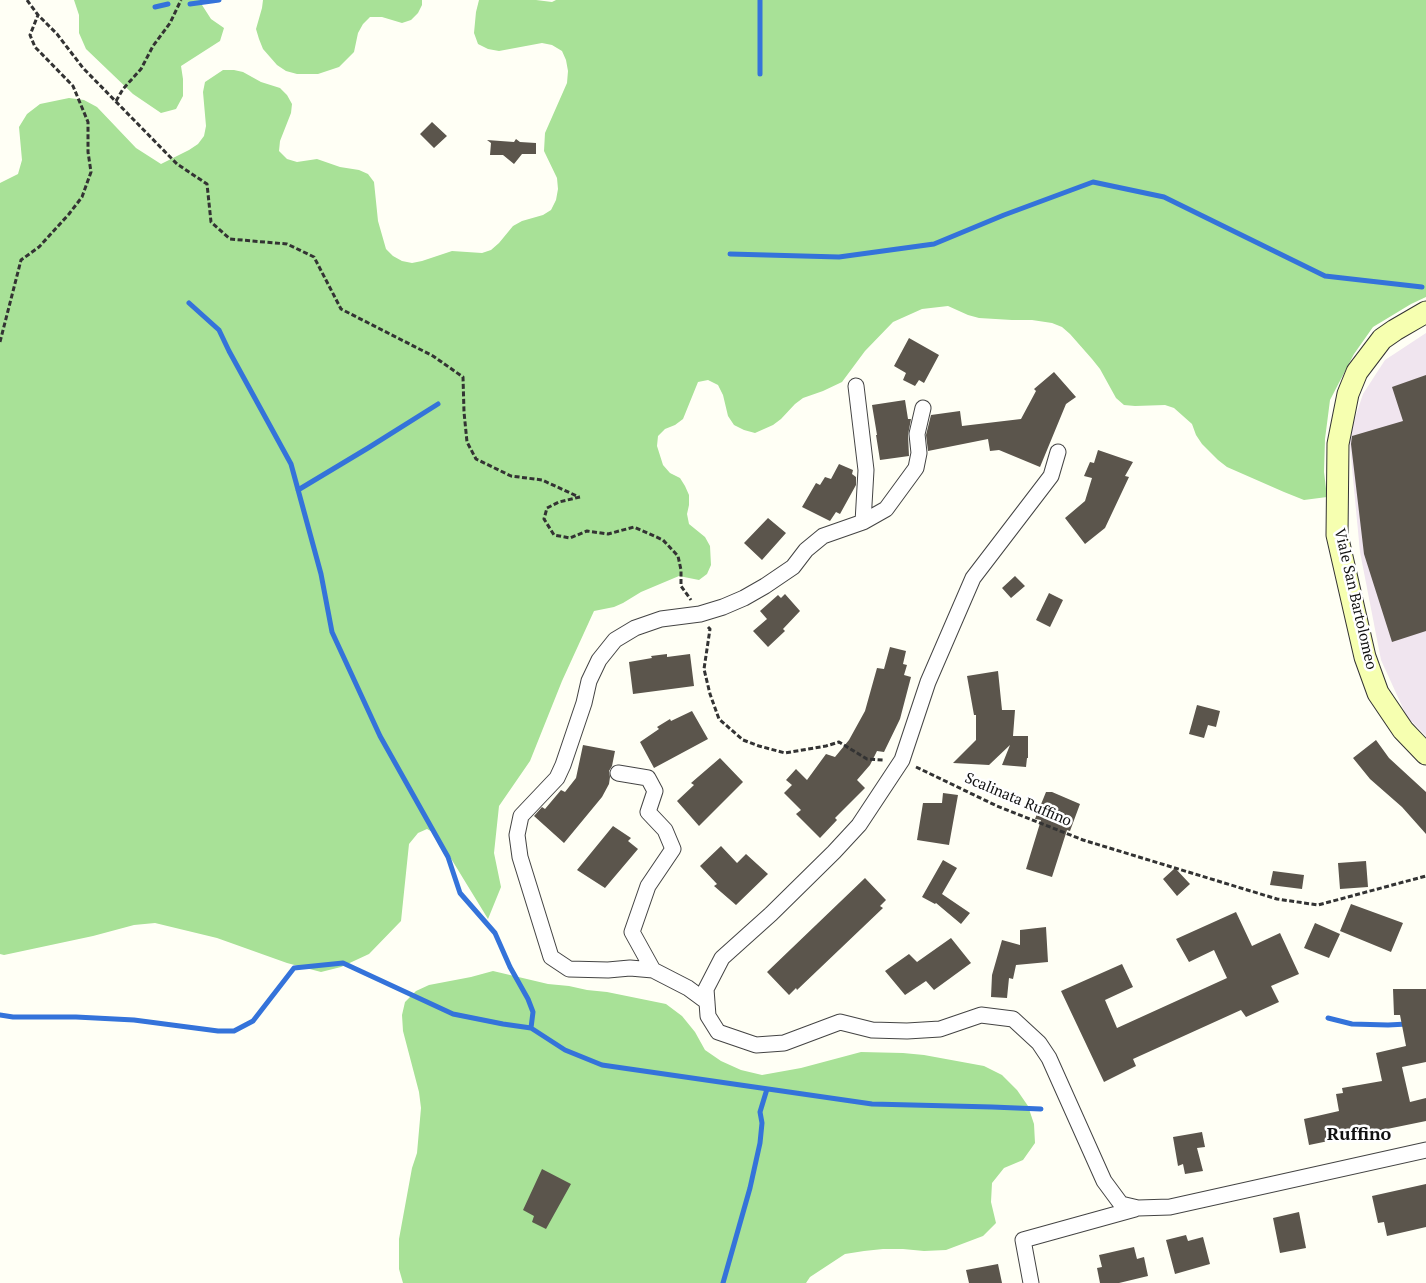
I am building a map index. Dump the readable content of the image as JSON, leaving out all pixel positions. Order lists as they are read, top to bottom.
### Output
{
  "streets": {
    "main road": ["Viale San Bartolomeo"],
    "path": ["Scalinata Ruffino"]
  },
  "districts": ["Ruffino"]
}
